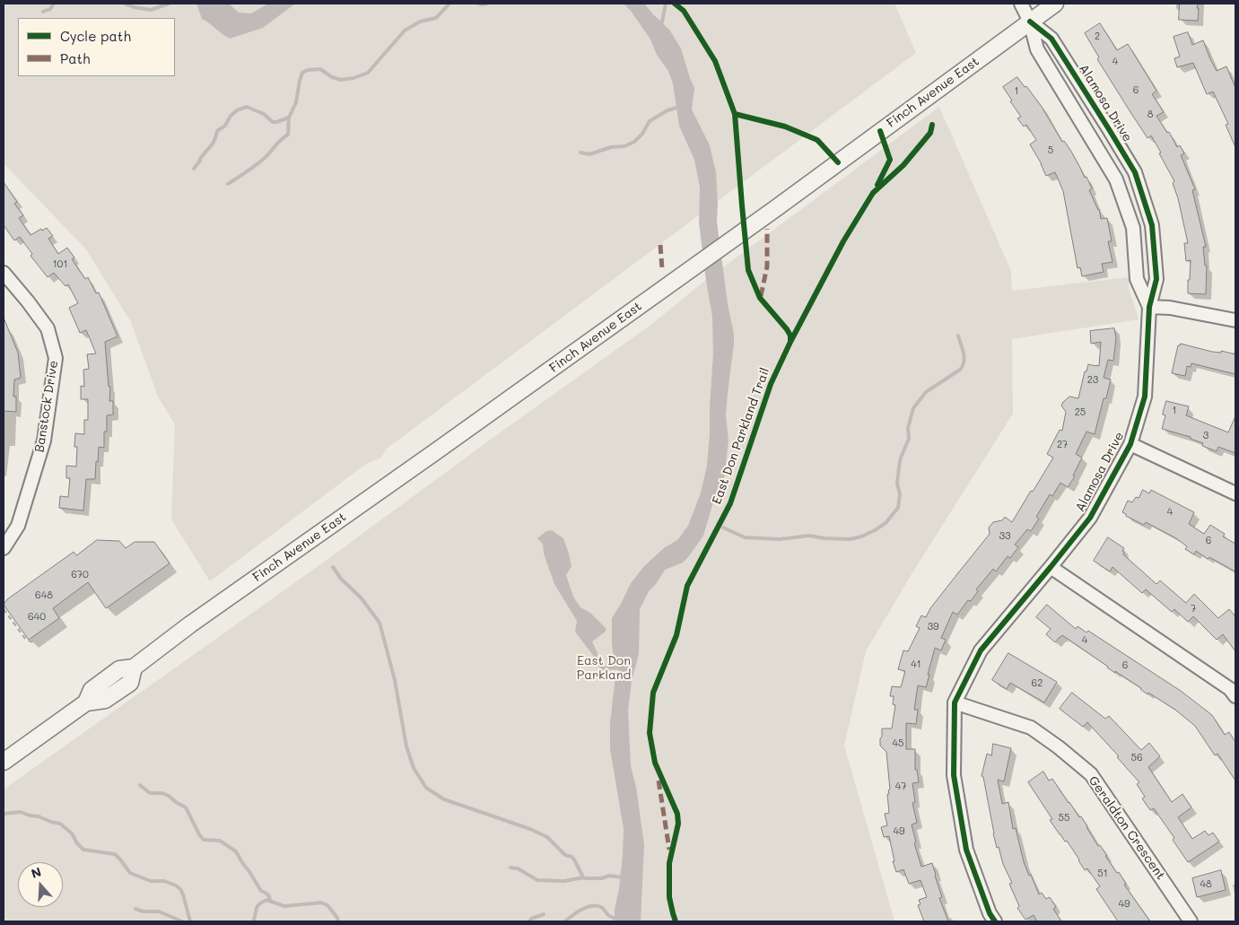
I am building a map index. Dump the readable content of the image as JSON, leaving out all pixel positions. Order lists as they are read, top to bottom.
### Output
{
  "streets": {
    "main road": ["Finch Avenue East"],
    "street": ["Alamosa Drive", "Banstock Drive", "Geraldton Crescent"],
    "cycle path": ["East Don Parkland Trail"]
  },
  "crossings": [
    ["Finch Avenue East", "Alamosa Drive"],
    ["Alamosa Drive", "Geraldton Crescent"]
  ],
  "parks": ["East Don Parkland"],
  "house_numbers": [
    "2",
    "4",
    "6",
    "1",
    "8",
    "5",
    "101",
    "23",
    "1",
    "25",
    "3",
    "27",
    "4",
    "33",
    "6",
    "670",
    "648",
    "7",
    "640",
    "39",
    "4",
    "41",
    "6",
    "62",
    "45",
    "56",
    "47",
    "55",
    "49",
    "51",
    "48",
    "49"
  ],
  "legend": ["Cycle path", "Path"],
  "north": "top"
}
